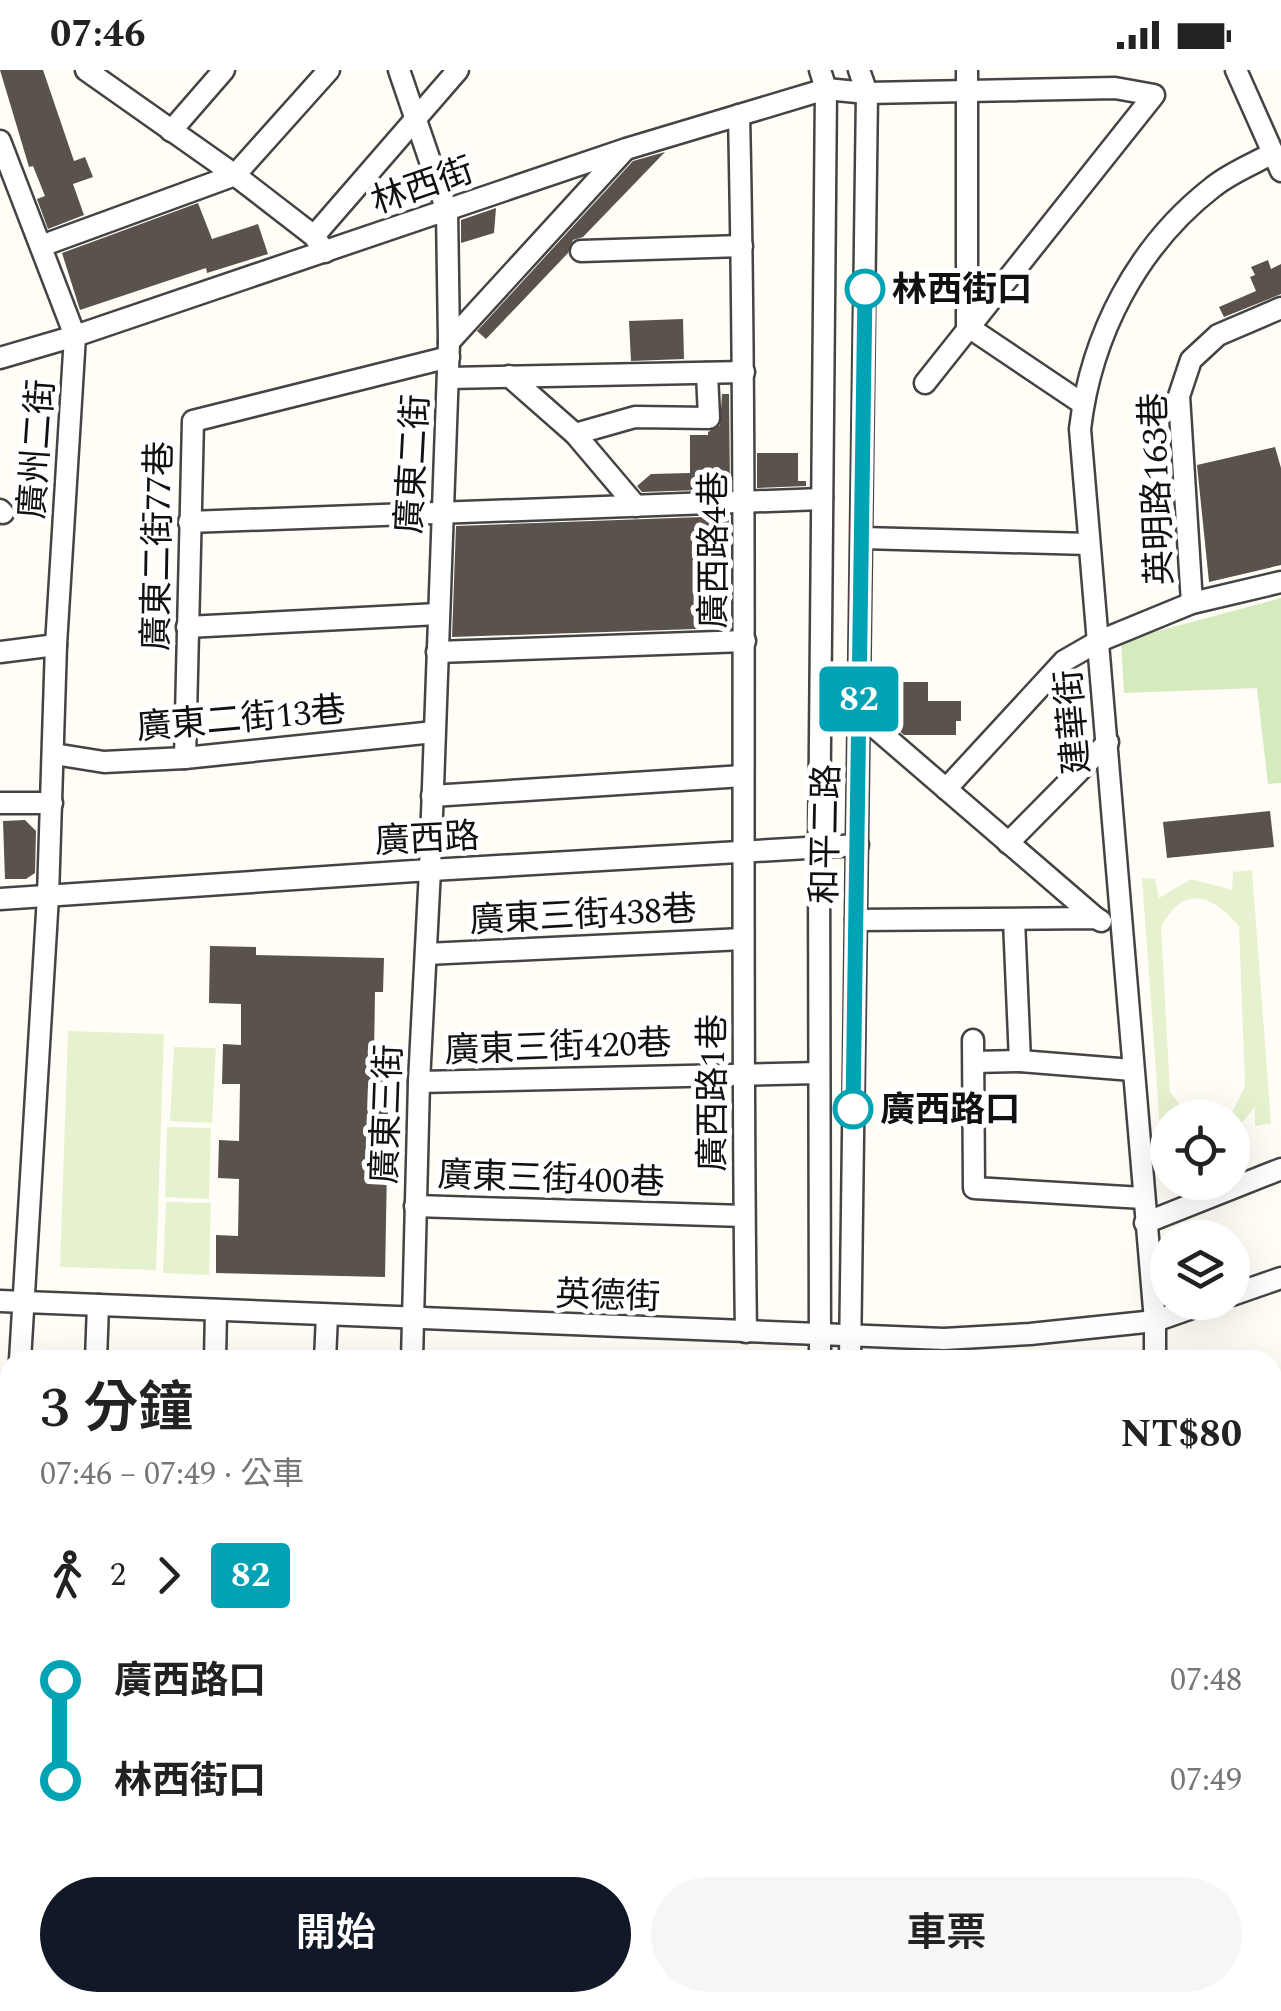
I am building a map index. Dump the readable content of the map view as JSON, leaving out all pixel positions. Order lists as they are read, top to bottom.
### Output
{
  "streets": {
    "street": [
      "林西街",
      "廣州二街",
      "廣東二街",
      "英明路163巷",
      "廣東二街77巷",
      "廣西路4巷",
      "廣東二街13巷",
      "建華街",
      "和平二路",
      "廣西路",
      "廣東三街438巷",
      "廣東三街420巷",
      "廣西路1巷",
      "廣東三街",
      "廣東三街400巷",
      "英德街"
    ]
  },
  "crossings": [
    ["林西街", "廣州二街"],
    ["林西街", "廣東二街"],
    ["林西街", "廣西路4巷"],
    ["林西街", "和平二路"],
    ["廣州二街", "廣東二街13巷"],
    ["廣州二街", "廣西路"],
    ["廣州二街", "英德街"],
    ["廣東二街", "廣東二街77巷"],
    ["廣東二街", "廣東二街13巷"],
    ["廣東二街", "廣西路"],
    ["廣東二街", "廣東三街"],
    ["廣東二街77巷", "廣東二街13巷"],
    ["廣西路4巷", "廣西路"],
    ["廣西路4巷", "廣西路1巷"],
    ["建華街", "英德街"],
    ["和平二路", "廣西路"],
    ["和平二路", "廣東三街420巷"],
    ["和平二路", "英德街"],
    ["廣西路", "廣西路1巷"],
    ["廣西路", "廣東三街"],
    ["廣東三街438巷", "廣西路1巷"],
    ["廣東三街438巷", "廣東三街"],
    ["廣東三街420巷", "廣西路1巷"],
    ["廣東三街420巷", "廣東三街"],
    ["廣西路1巷", "廣東三街400巷"],
    ["廣西路1巷", "英德街"],
    ["廣東三街", "廣東三街400巷"],
    ["廣東三街", "英德街"]
  ],
  "places": ["林西街口", "廣西路口"],
  "lines": ["bus line 82"],
  "page": {
    "status": "07:46",
    "on_map": "82",
    "heading": ["3 分鐘", "07:46 – 07:49 · 公車", "NT$80"],
    "legs": ["2", "82"],
    "list": [
      {
        "name": "廣西路口",
        "value": "07:48"
      },
      {
        "name": "林西街口",
        "value": "07:49"
      }
    ],
    "buttons": ["開始", "車票"]
  }
}
